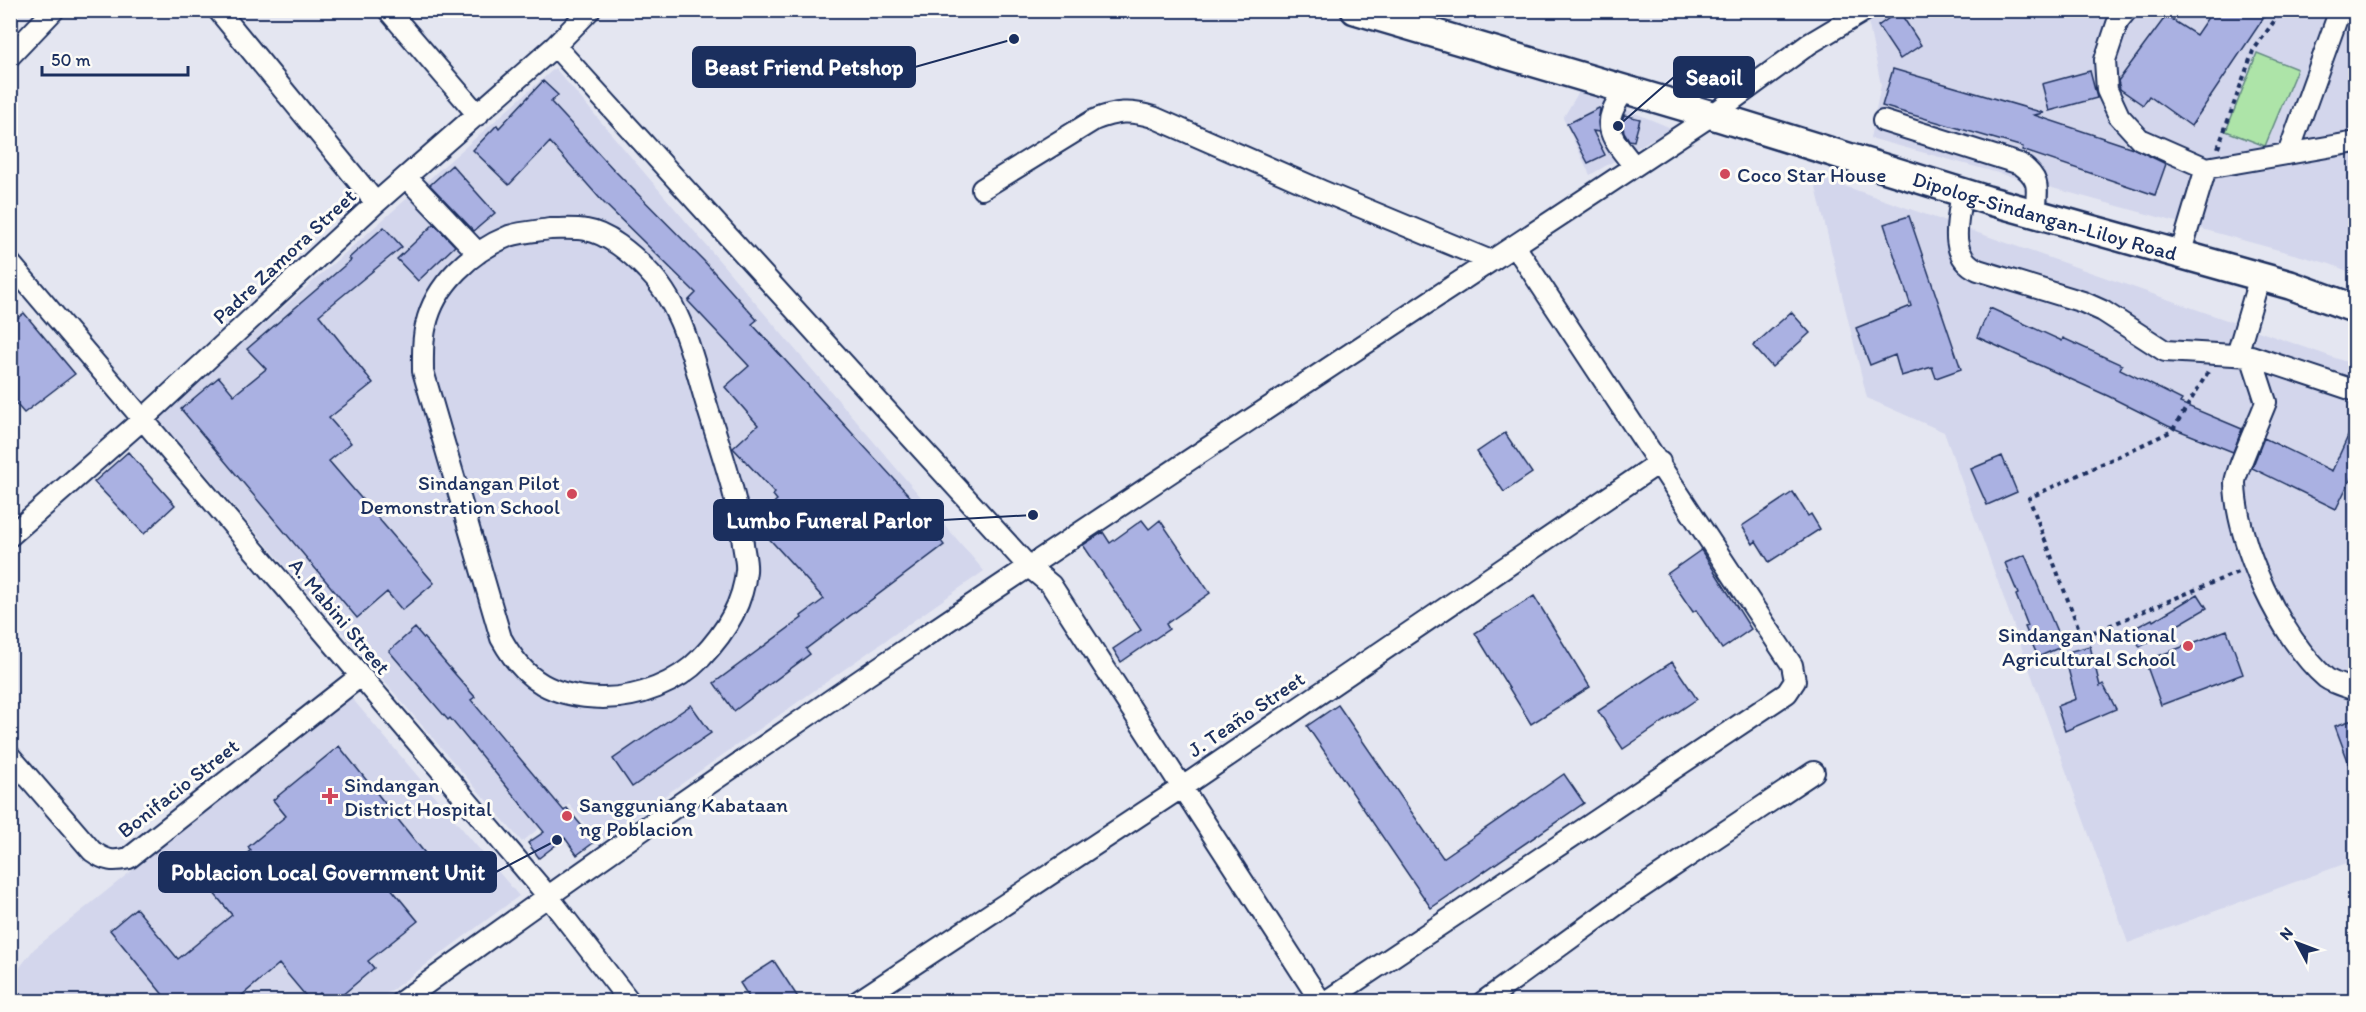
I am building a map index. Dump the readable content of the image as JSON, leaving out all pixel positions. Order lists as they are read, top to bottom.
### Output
{
  "streets": {
    "highway": ["Dipolog-Sindangan-Liloy Road"],
    "street": [
      "Padre Zamora Street",
      "A. Mabini Street",
      "J. Teaño Street",
      "Bonifacio Street"
    ]
  },
  "crossings": [
    ["Padre Zamora Street", "A. Mabini Street"],
    ["A. Mabini Street", "Bonifacio Street"]
  ],
  "places": {
    "other": [
      "Beast Friend Petshop",
      "Seaoil",
      "Coco Star House",
      "Sindangan Pilot Demonstration School",
      "Lumbo Funeral Parlor",
      "Sindangan National Agricultural School",
      "Sangguniang Kabataan ng Poblacion",
      "Poblacion Local Government Unit"
    ],
    "health": ["Sindangan District Hospital"]
  },
  "scale_bar": "50 m",
  "north": "top left"
}
